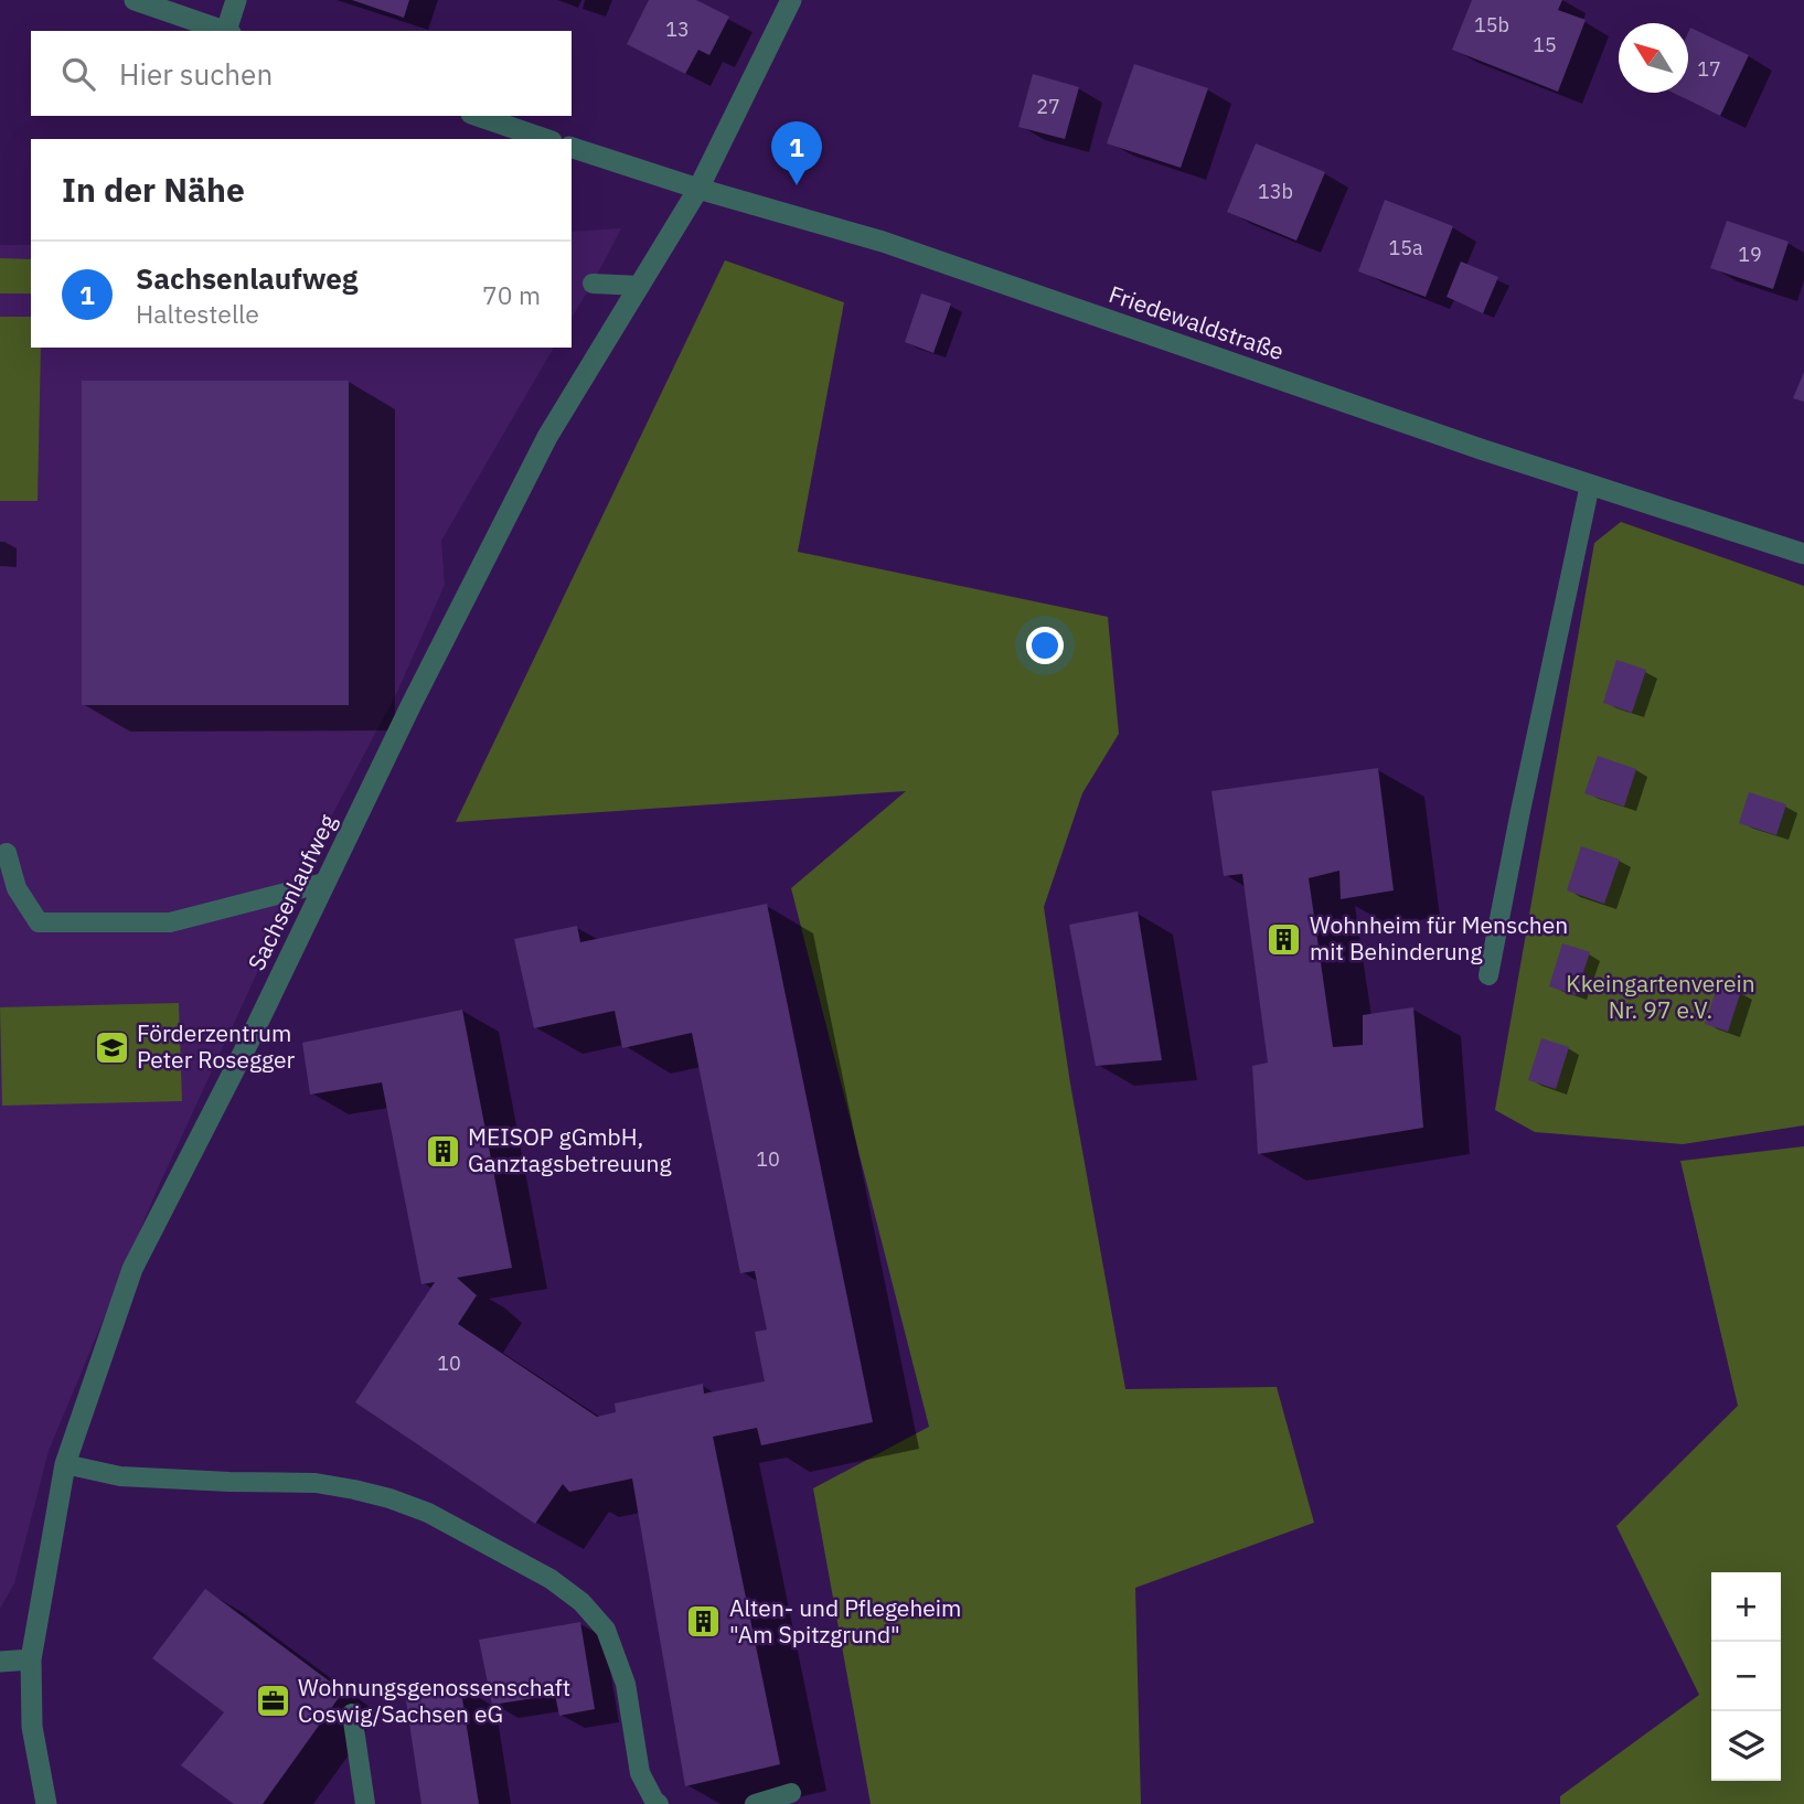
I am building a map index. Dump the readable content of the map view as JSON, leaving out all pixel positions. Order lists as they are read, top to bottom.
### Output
{
  "streets": {
    "street": ["Friedewaldstraße", "Sachsenlaufweg"]
  },
  "crossings": [
    ["Friedewaldstraße", "Sachsenlaufweg"]
  ],
  "parks": ["Kkeingartenverein Nr. 97 e.V."],
  "places": {
    "building": ["Wohnheim für Menschen mit Behinderung", "MEISOP gGmbH, Ganztagsbetreuung", "Alten- und Pflegeheim \"Am Spitzgrund\""],
    "school or university": ["Förderzentrum Peter Rosegger"],
    "office": ["Wohnungsgenossenschaft Coswig/Sachsen eG"]
  },
  "house_numbers": [
    "15b",
    "13",
    "15",
    "17",
    "27",
    "13b",
    "15a",
    "19",
    "10",
    "10"
  ],
  "north": "top left",
  "page": {
    "search": "Hier suchen",
    "pins": "1",
    "heading": "In der Nähe",
    "list": [
      {
        "mark": "1",
        "name": "Sachsenlaufweg",
        "note": "Haltestelle",
        "value": "70 m"
      }
    ],
    "map_buttons": ["+", "−"]
  }
}
